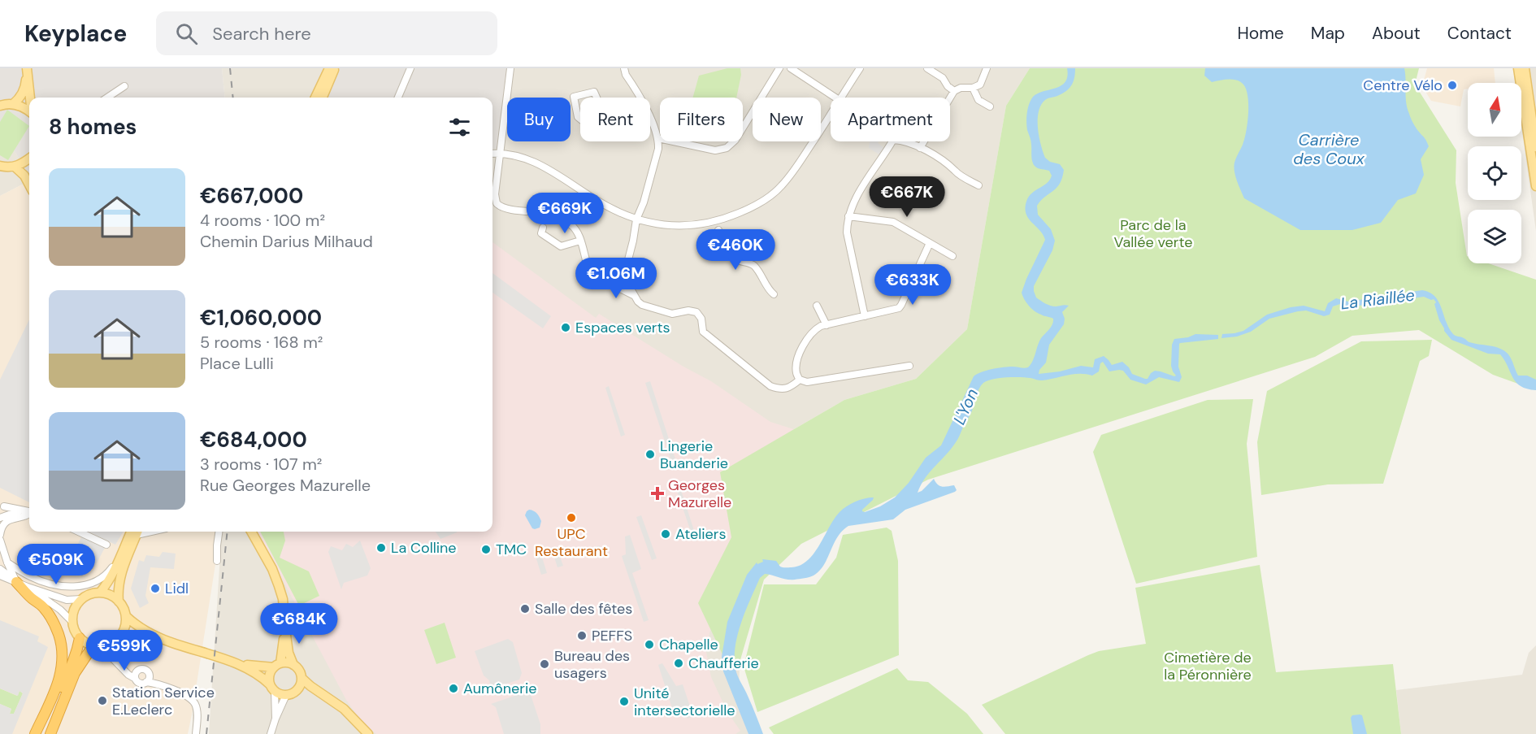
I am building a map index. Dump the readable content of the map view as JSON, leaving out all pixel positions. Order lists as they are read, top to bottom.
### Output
{
  "water": ["Carrière des Coux", "La Riaillée", "L'Yon"],
  "parks": ["Parc de la Vallée verte", "Cimetière de la Péronnière"],
  "places": {
    "other": [
      "Centre Vélo",
      "Espaces verts",
      "Lingerie Buanderie",
      "UPC Restaurant",
      "Ateliers",
      "La Colline",
      "TMC",
      "Lidl",
      "Salle des fêtes",
      "PEFFS",
      "Chapelle",
      "Chaufferie",
      "Bureau des usagers",
      "Aumônerie",
      "Station Service E.Leclerc",
      "Unité intersectorielle"
    ],
    "health": ["Georges Mazurelle"]
  },
  "north": "top",
  "page": {
    "header": "Keyplace",
    "search": "Search here",
    "nav": [
      "Home",
      "Map",
      "About",
      "Contact"
    ],
    "chip": [
      "Buy",
      "Rent",
      "Filters",
      "New",
      "Apartment"
    ],
    "heading": "8 homes",
    "list": [
      {
        "name": "€667,000",
        "note": "4 rooms · 100 m² · Chemin Darius Milhaud"
      },
      {
        "name": "€1,060,000",
        "note": "5 rooms · 168 m² · Place Lulli"
      },
      {
        "name": "€684,000",
        "note": "3 rooms · 107 m² · Rue Georges Mazurelle"
      }
    ],
    "price": [
      "€667K",
      "€669K",
      "€460K",
      "€1.06M",
      "€633K",
      "€509K",
      "€684K",
      "€599K"
    ]
  }
}
